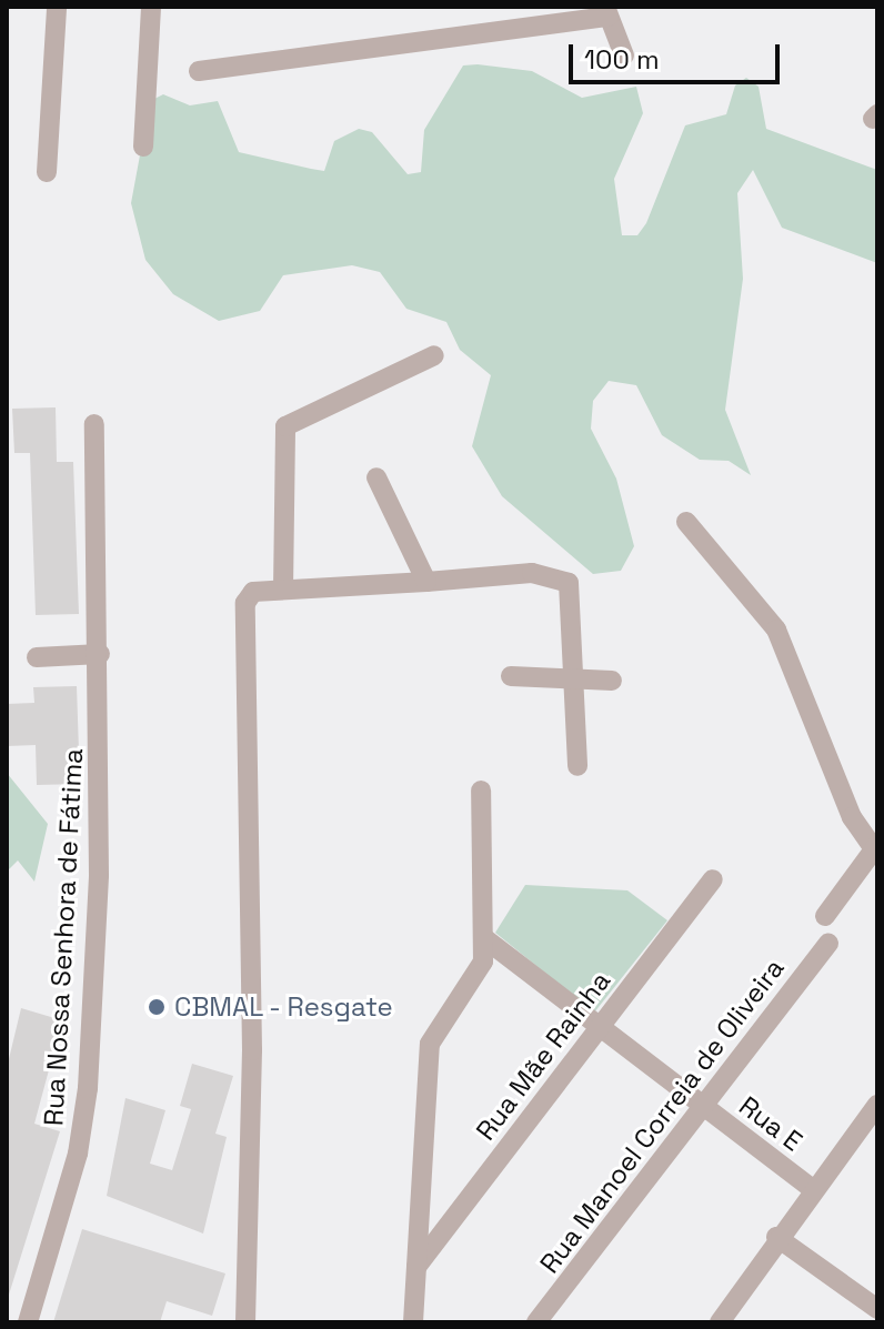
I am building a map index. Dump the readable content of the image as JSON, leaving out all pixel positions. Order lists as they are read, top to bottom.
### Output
{
  "streets": {
    "street": [
      "Rua Nossa Senhora de Fátima",
      "Rua Mãe Rainha",
      "Rua Manoel Correia de Oliveira",
      "Rua E"
    ]
  },
  "crossings": [
    ["Rua Mãe Rainha", "Rua E"],
    ["Rua Manoel Correia de Oliveira", "Rua E"]
  ],
  "places": ["CBMAL - Resgate"],
  "scale_bar": "100 m"
}
